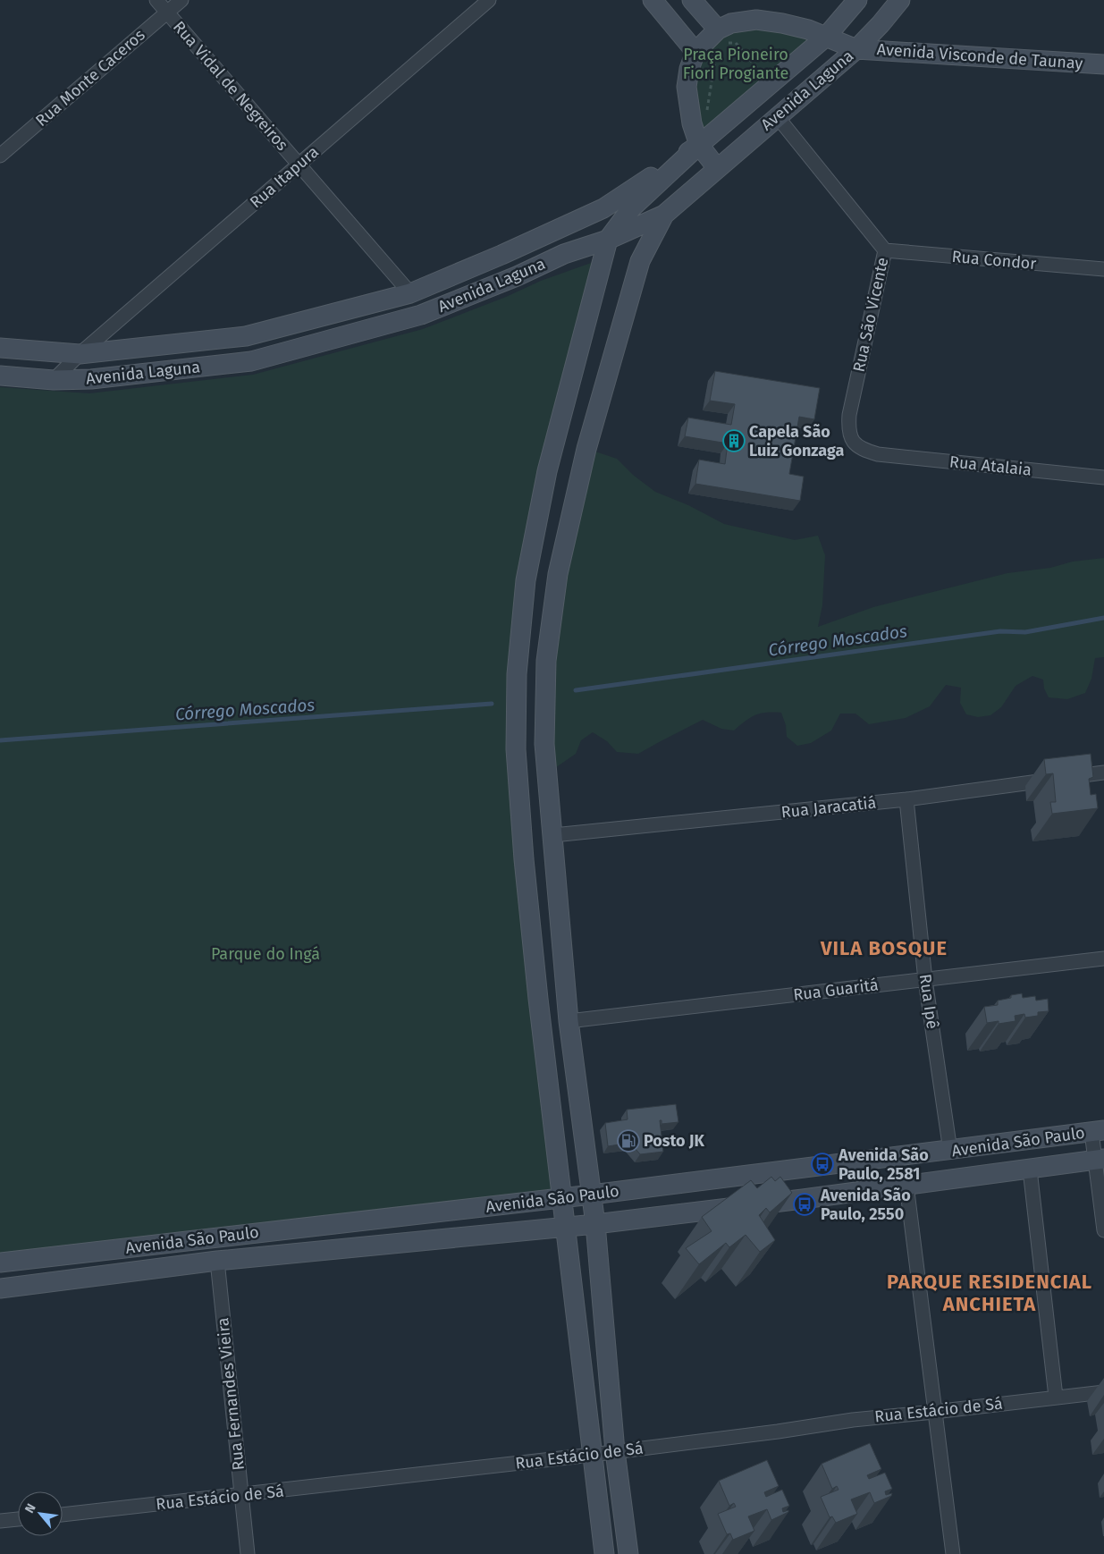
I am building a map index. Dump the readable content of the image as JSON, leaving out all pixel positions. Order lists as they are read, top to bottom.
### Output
{
  "streets": {
    "main road": ["Avenida Visconde de Taunay", "Avenida Laguna", "Avenida São Paulo"],
    "street": [
      "Rua Monte Caceros",
      "Rua Vidal de Negreiros",
      "Rua Itapura",
      "Rua Condor",
      "Rua São Vicente",
      "Rua Atalaia",
      "Rua Jaracatiá",
      "Rua Guaritá",
      "Rua Ipê",
      "Rua Fernandes Vieira",
      "Rua Estácio de Sá"
    ]
  },
  "crossings": [
    ["Avenida Visconde de Taunay", "Avenida Laguna"],
    ["Rua Monte Caceros", "Rua Vidal de Negreiros"],
    ["Rua Vidal de Negreiros", "Avenida Laguna"],
    ["Rua Vidal de Negreiros", "Rua Itapura"],
    ["Avenida Laguna", "Rua Itapura"],
    ["Avenida Laguna", "Rua São Vicente"],
    ["Rua Condor", "Rua São Vicente"],
    ["Rua São Vicente", "Rua Atalaia"],
    ["Rua Jaracatiá", "Rua Ipê"],
    ["Rua Guaritá", "Rua Ipê"],
    ["Rua Ipê", "Avenida São Paulo"],
    ["Avenida São Paulo", "Rua Fernandes Vieira"],
    ["Rua Fernandes Vieira", "Rua Estácio de Sá"]
  ],
  "districts": ["VILA BOSQUE", "PARQUE RESIDENCIAL ANCHIETA"],
  "water": ["Córrego Moscados"],
  "parks": ["Praça Pioneiro Fiori Progiante", "Parque do Ingá"],
  "places": {
    "building": ["Capela São Luiz Gonzaga"],
    "fuel station": ["Posto JK"],
    "bus stop": ["Avenida São Paulo, 2581", "Avenida São Paulo, 2550"]
  },
  "north": "top left"
}
